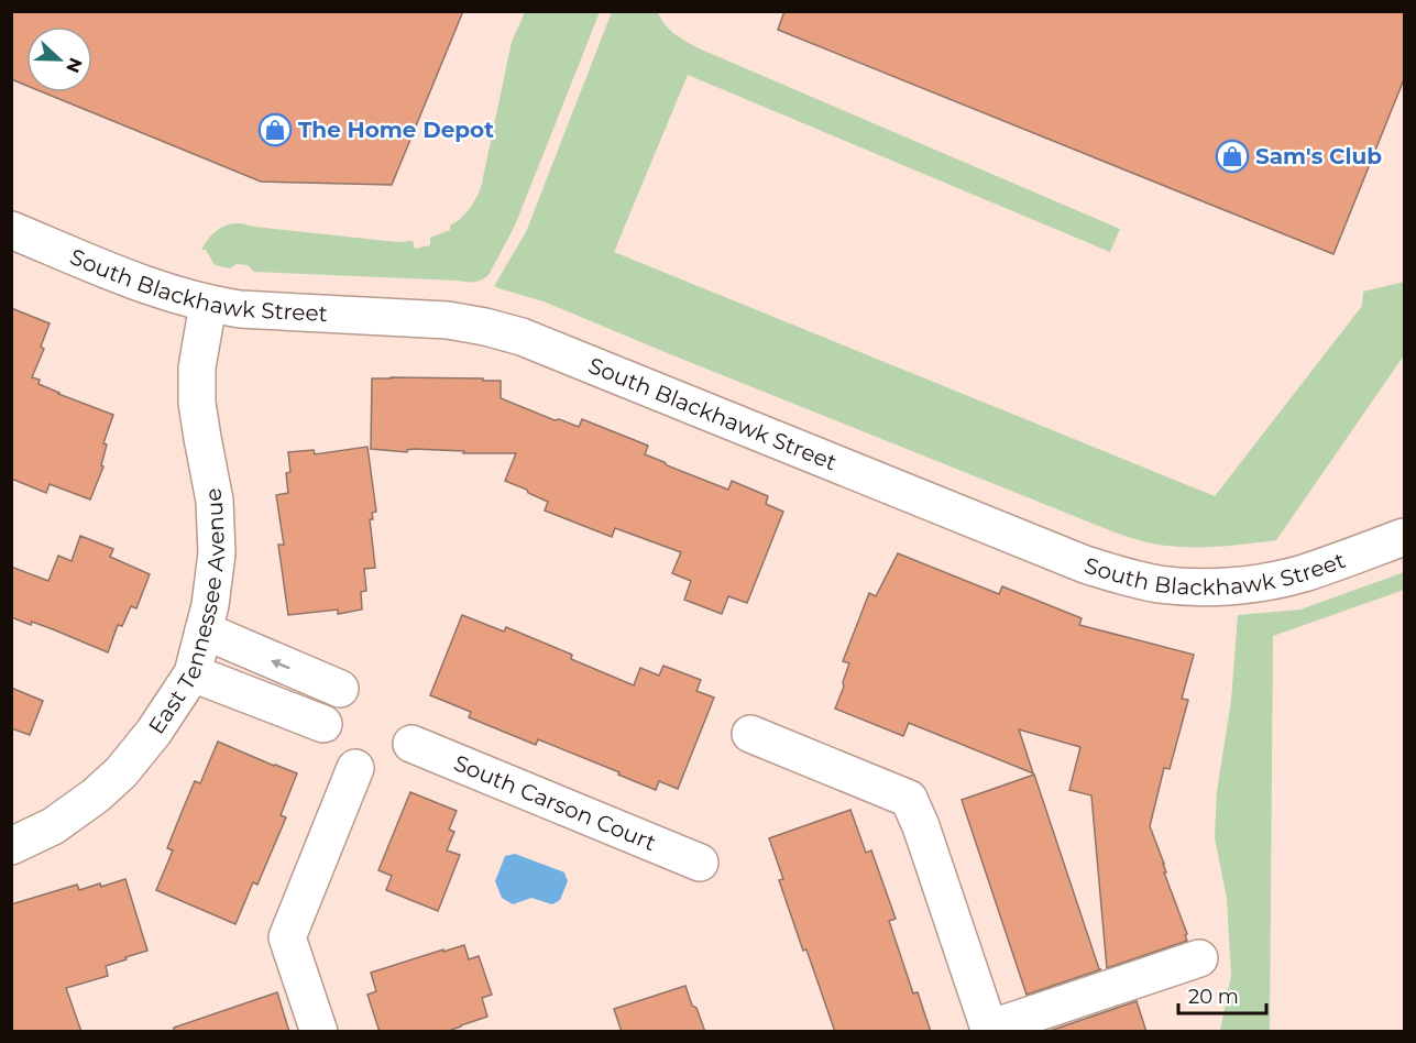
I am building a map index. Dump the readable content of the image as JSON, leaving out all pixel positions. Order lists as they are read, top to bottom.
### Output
{
  "streets": {
    "street": ["South Blackhawk Street", "East Tennessee Avenue", "South Carson Court"]
  },
  "crossings": [
    ["South Blackhawk Street", "East Tennessee Avenue"]
  ],
  "places": {
    "shop": ["The Home Depot", "Sam's Club"]
  },
  "scale_bar": "20 m",
  "north": "right"
}
